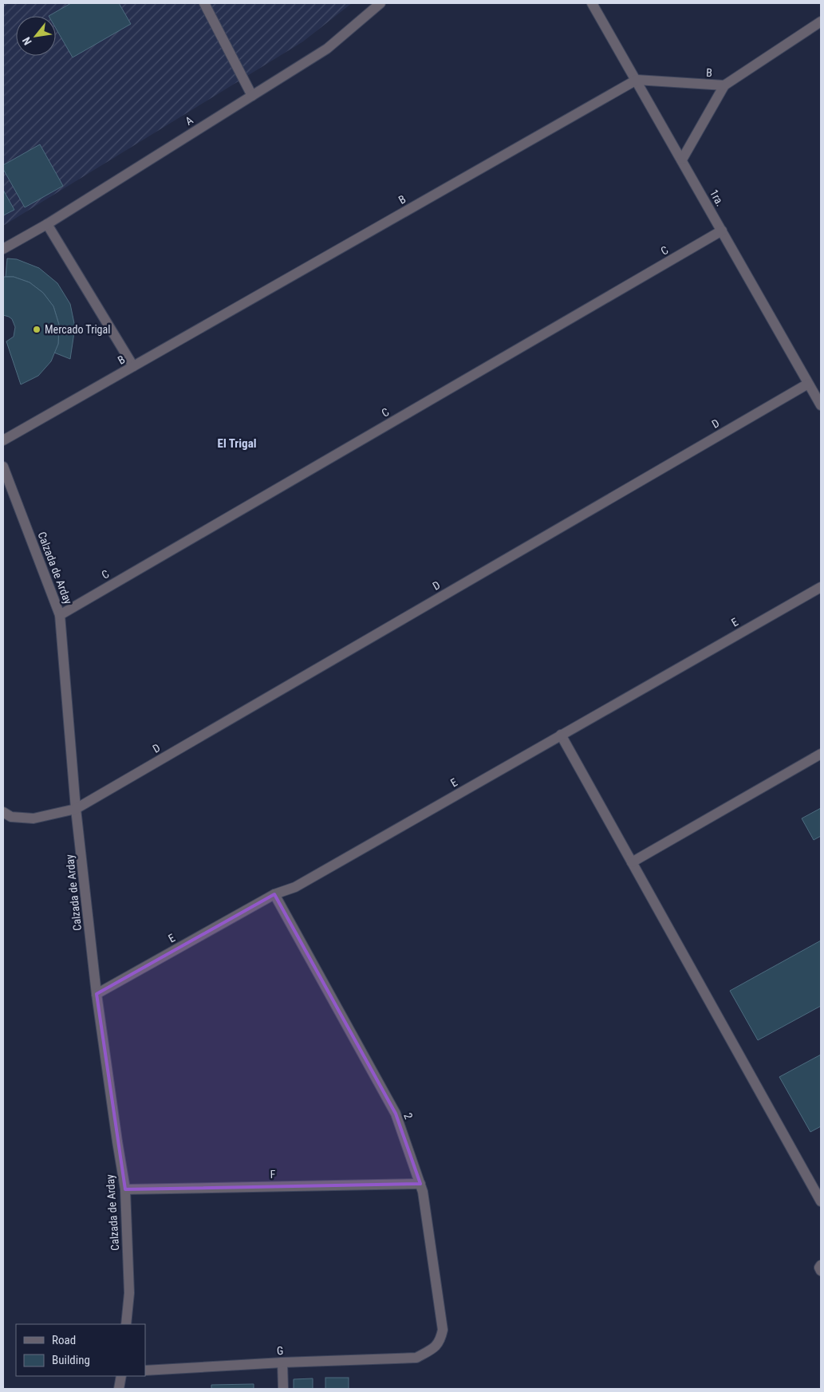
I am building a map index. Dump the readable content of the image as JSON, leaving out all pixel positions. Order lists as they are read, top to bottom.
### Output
{
  "streets": {
    "street": [
      "B",
      "A",
      "1ra.",
      "C",
      "D",
      "Calzada de Arday",
      "E",
      "2",
      "F",
      "G"
    ]
  },
  "crossings": [
    ["B", "1ra."],
    ["1ra.", "C"],
    ["1ra.", "D"],
    ["C", "Calzada de Arday"],
    ["D", "Calzada de Arday"],
    ["Calzada de Arday", "E"],
    ["Calzada de Arday", "F"],
    ["E", "2"],
    ["2", "F"],
    ["2", "G"]
  ],
  "districts": ["El Trigal"],
  "places": ["Mercado Trigal"],
  "legend": ["Road", "Building"],
  "north": "bottom left"
}
